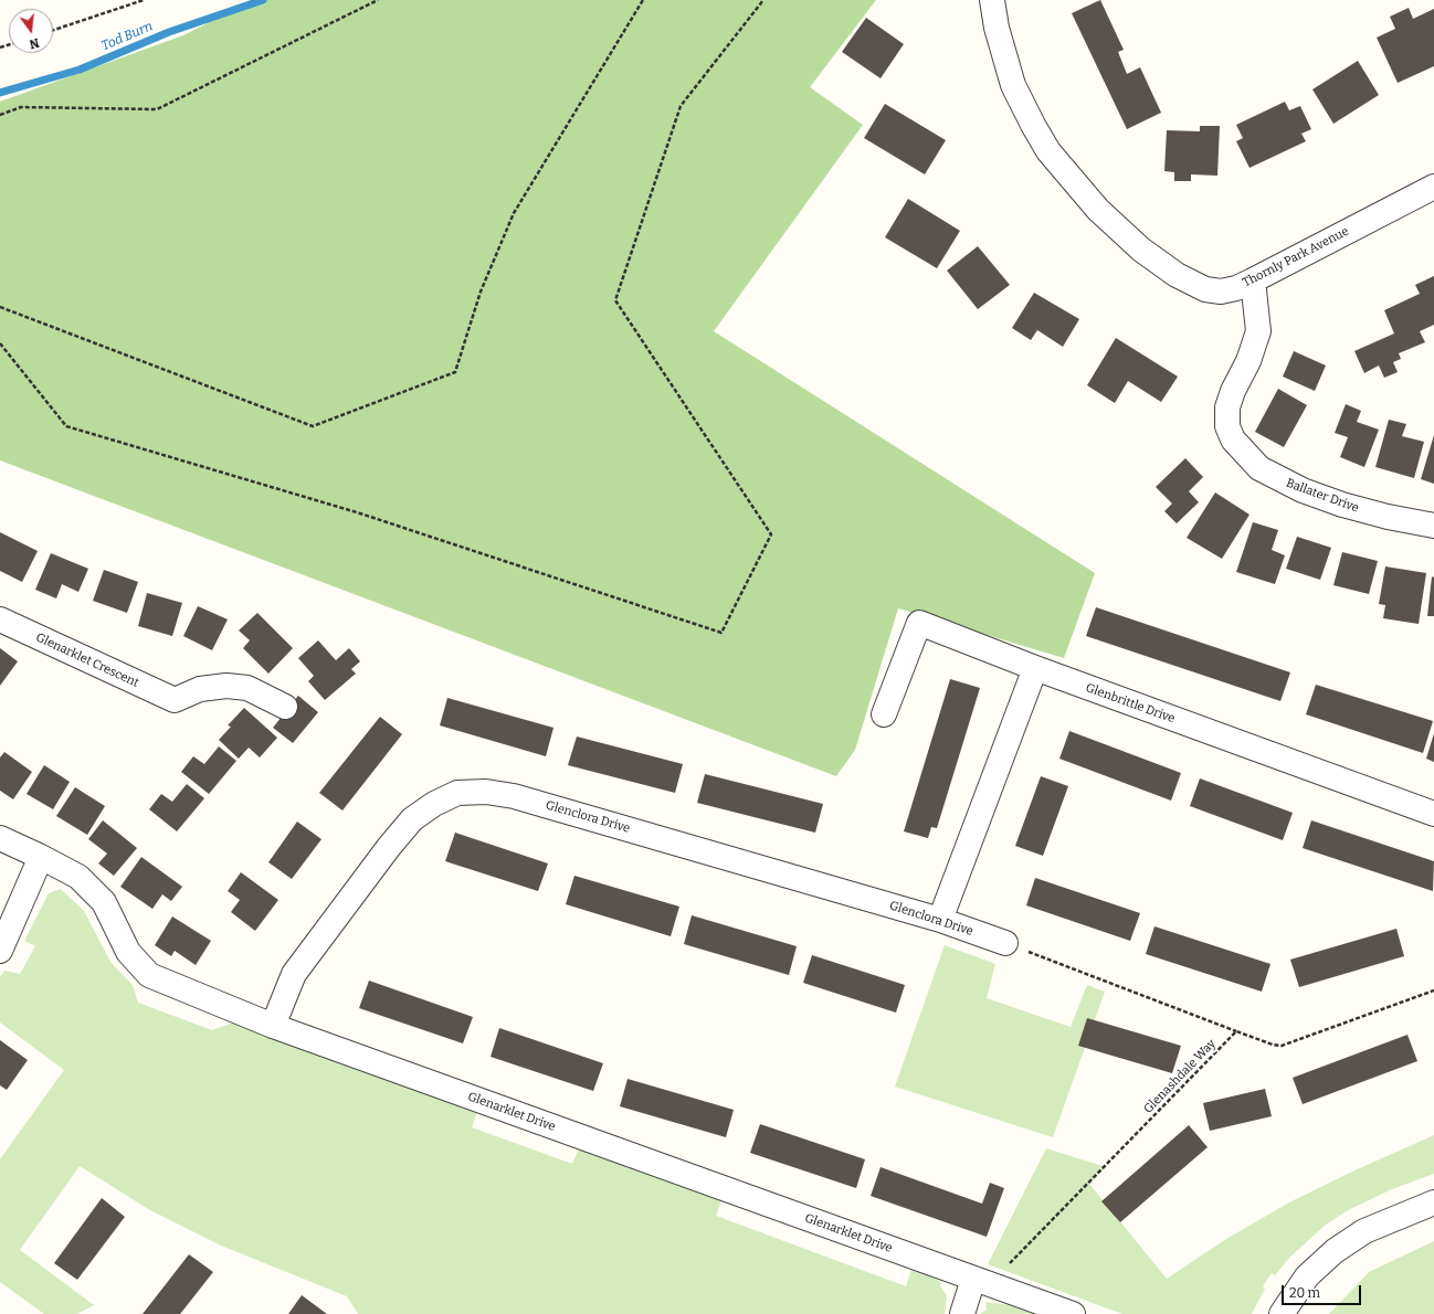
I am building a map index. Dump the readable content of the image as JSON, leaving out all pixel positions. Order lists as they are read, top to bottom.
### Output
{
  "streets": {
    "street": [
      "Thornly Park Avenue",
      "Ballater Drive",
      "Glenarklet Crescent",
      "Glenbrittle Drive",
      "Glenclora Drive",
      "Glenarklet Drive"
    ],
    "path": ["Glenashdale Way"]
  },
  "crossings": [
    ["Thornly Park Avenue", "Ballater Drive"],
    ["Glenclora Drive", "Glenarklet Drive"],
    ["Glenashdale Way", "Glenarklet Drive"]
  ],
  "water": ["Tod Burn"],
  "scale_bar": "20 m",
  "north": "bottom"
}
